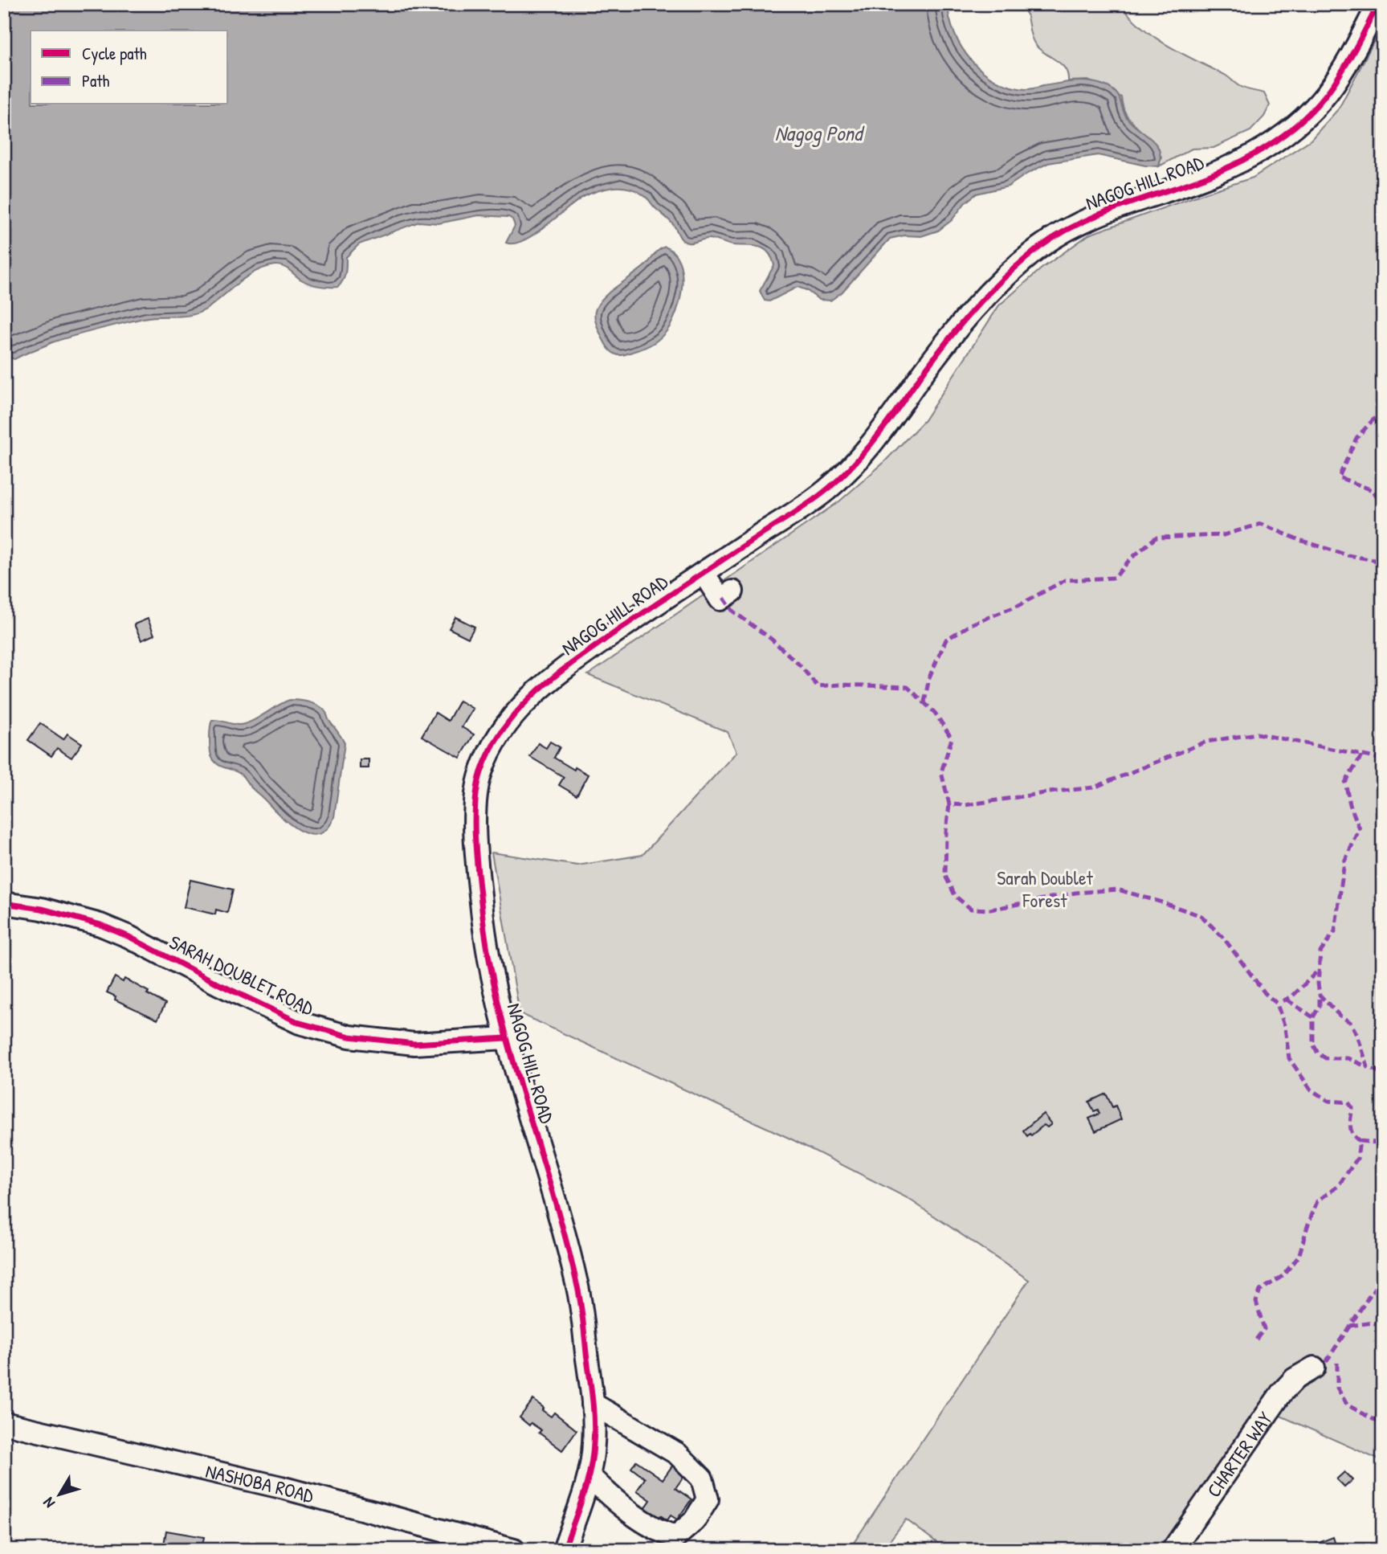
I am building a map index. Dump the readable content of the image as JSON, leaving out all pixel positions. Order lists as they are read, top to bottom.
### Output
{
  "streets": {
    "street": [
      "NAGOG HILL ROAD",
      "SARAH DOUBLET ROAD",
      "CHARTER WAY",
      "NASHOBA ROAD"
    ]
  },
  "crossings": [
    ["NAGOG HILL ROAD", "SARAH DOUBLET ROAD"]
  ],
  "water": ["Nagog Pond"],
  "parks": ["Sarah Doublet Forest"],
  "legend": ["Cycle path", "Path"],
  "north": "bottom left"
}
